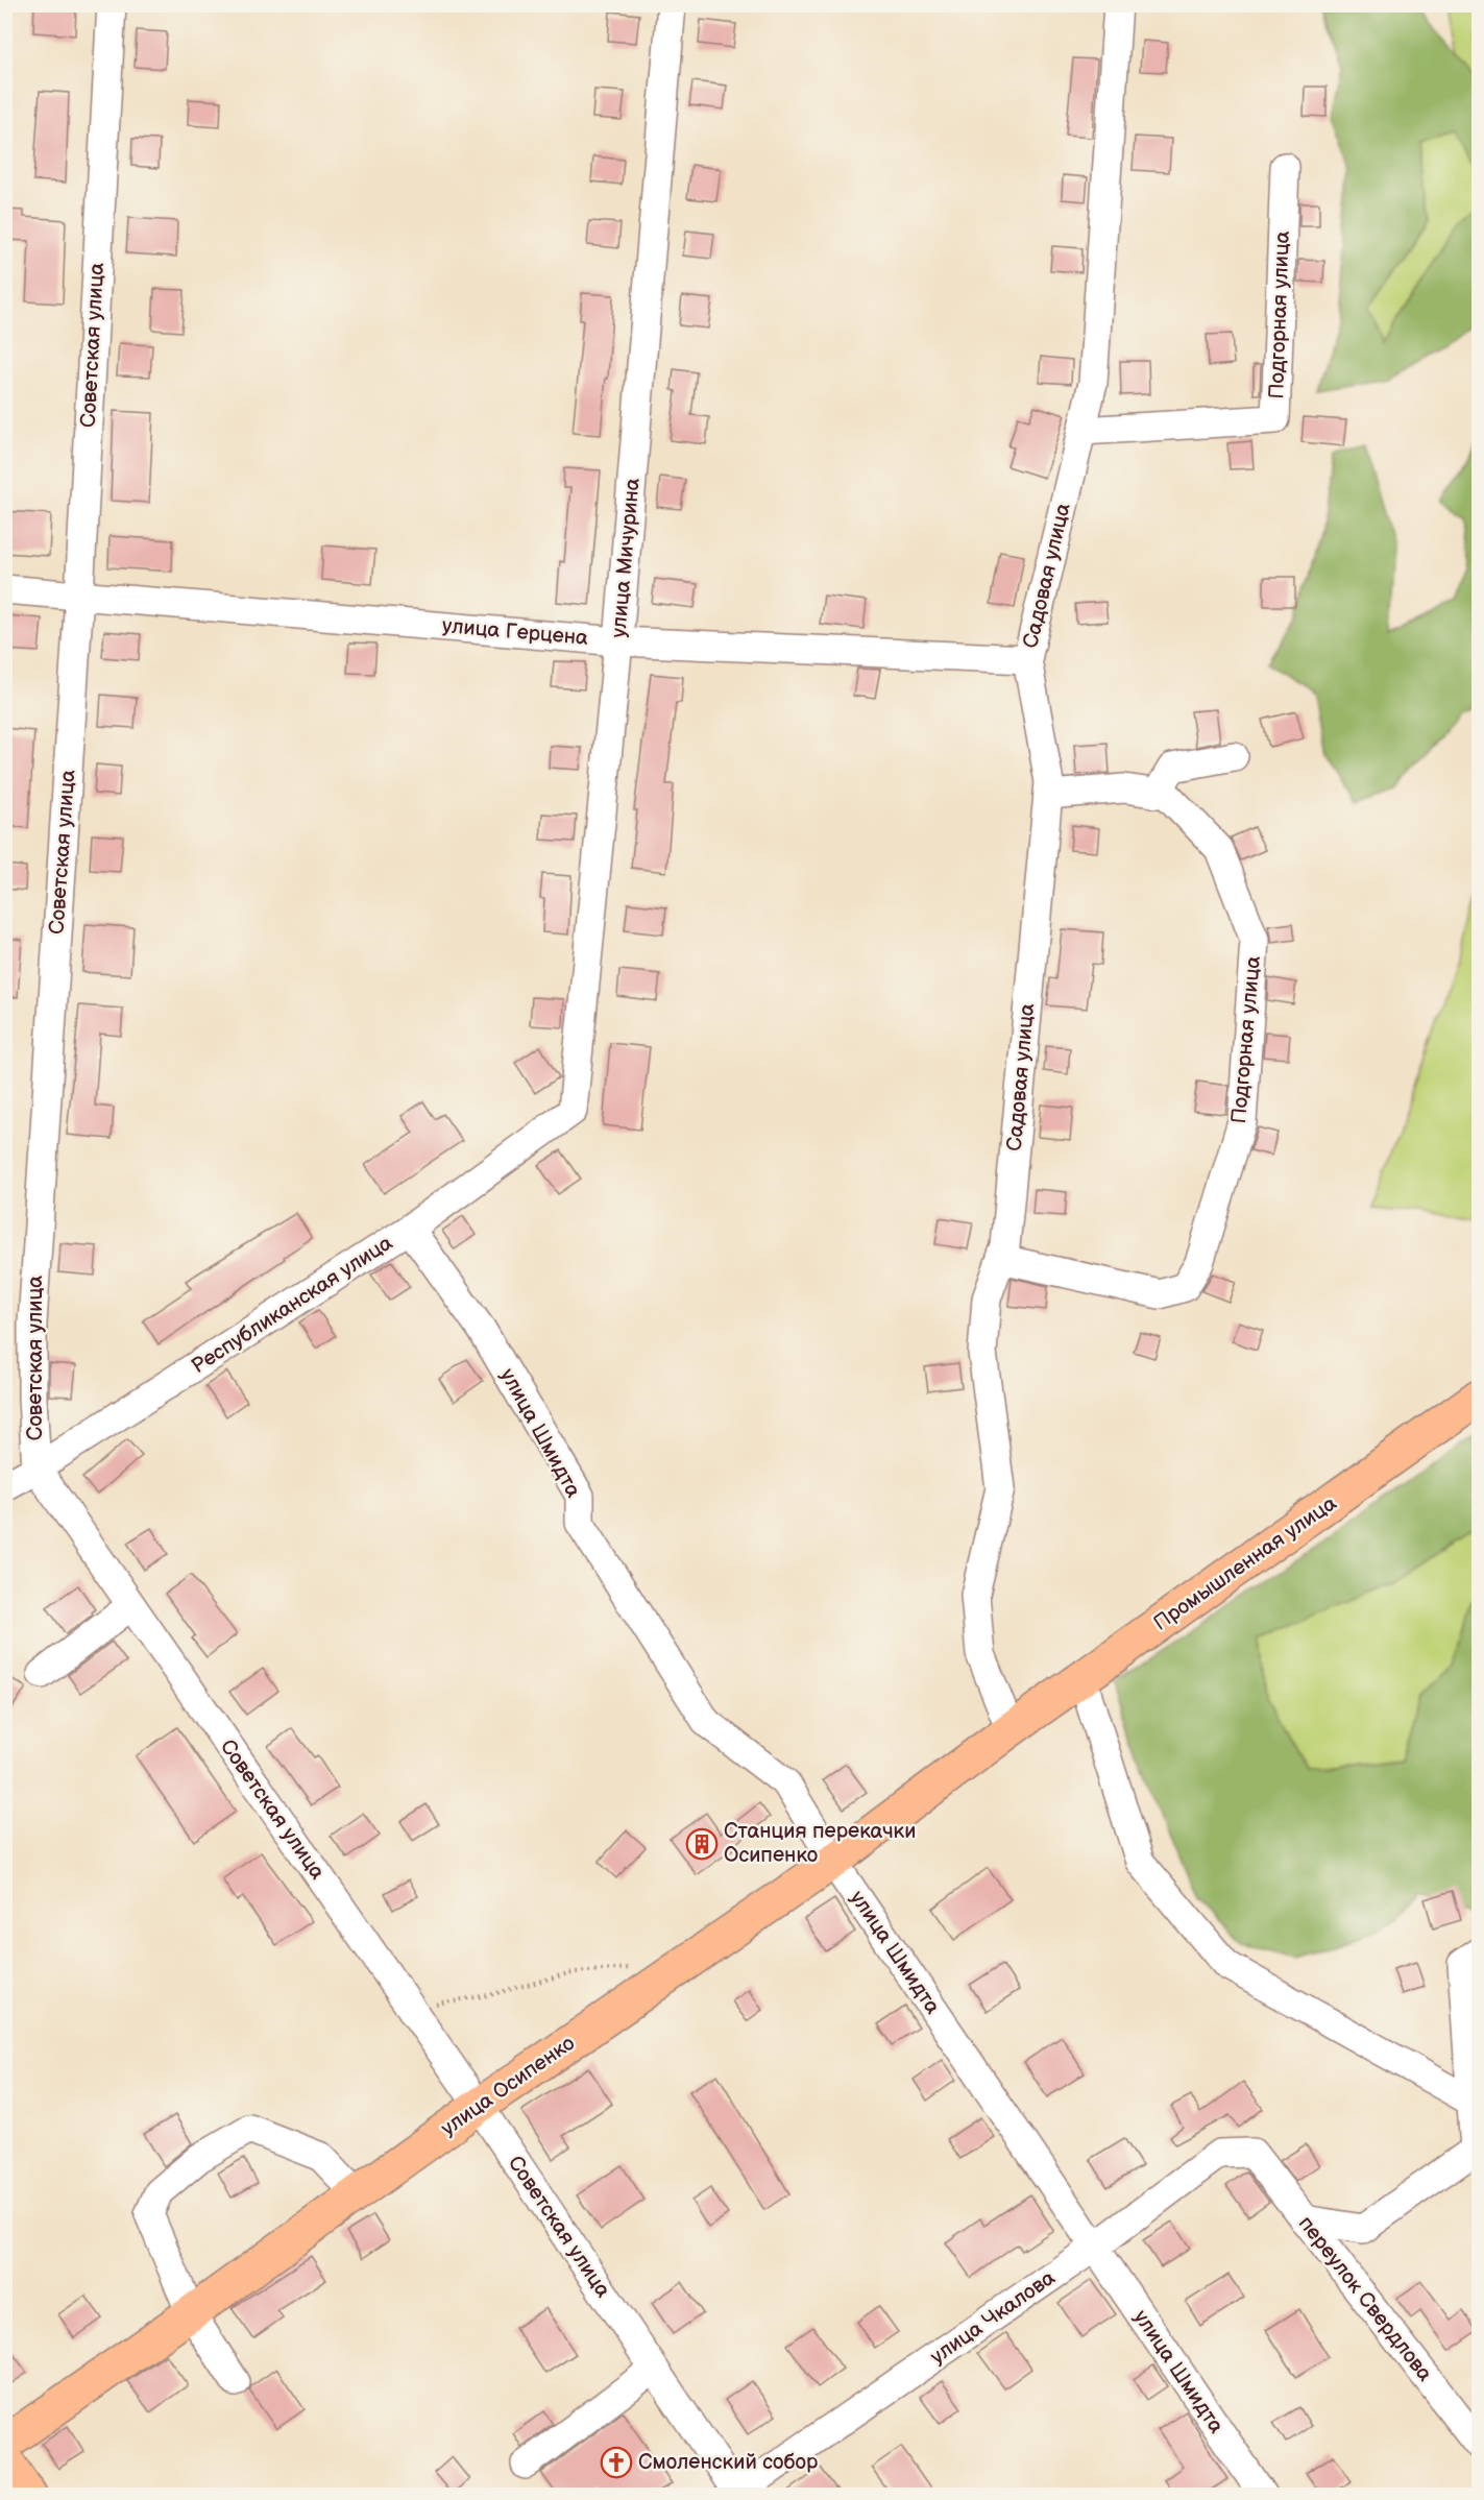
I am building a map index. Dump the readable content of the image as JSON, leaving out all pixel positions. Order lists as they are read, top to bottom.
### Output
{
  "streets": {
    "main road": ["Промышленная улица", "улица Осипенко"],
    "street": [
      "Подгорная улица",
      "Советская улица",
      "улица Мичурина",
      "Садовая улица",
      "улица Герцена",
      "Республиканская улица",
      "улица Шмидта",
      "переулок Свердлова",
      "улица Чкалова"
    ]
  },
  "crossings": [
    ["Подгорная улица", "Садовая улица"],
    ["Советская улица", "улица Герцена"],
    ["Советская улица", "Республиканская улица"],
    ["Советская улица", "улица Осипенко"],
    ["Советская улица", "улица Чкалова"],
    ["улица Мичурина", "улица Герцена"],
    ["улица Мичурина", "Республиканская улица"],
    ["Садовая улица", "улица Герцена"],
    ["Садовая улица", "Промышленная улица"],
    ["Садовая улица", "улица Осипенко"],
    ["Республиканская улица", "улица Шмидта"],
    ["улица Шмидта", "улица Осипенко"],
    ["улица Шмидта", "улица Чкалова"],
    ["Промышленная улица", "улица Осипенко"],
    ["переулок Свердлова", "улица Чкалова"]
  ],
  "places": {
    "building": ["Станция перекачки Осипенко"],
    "church": ["Смоленский собор"]
  }
}
